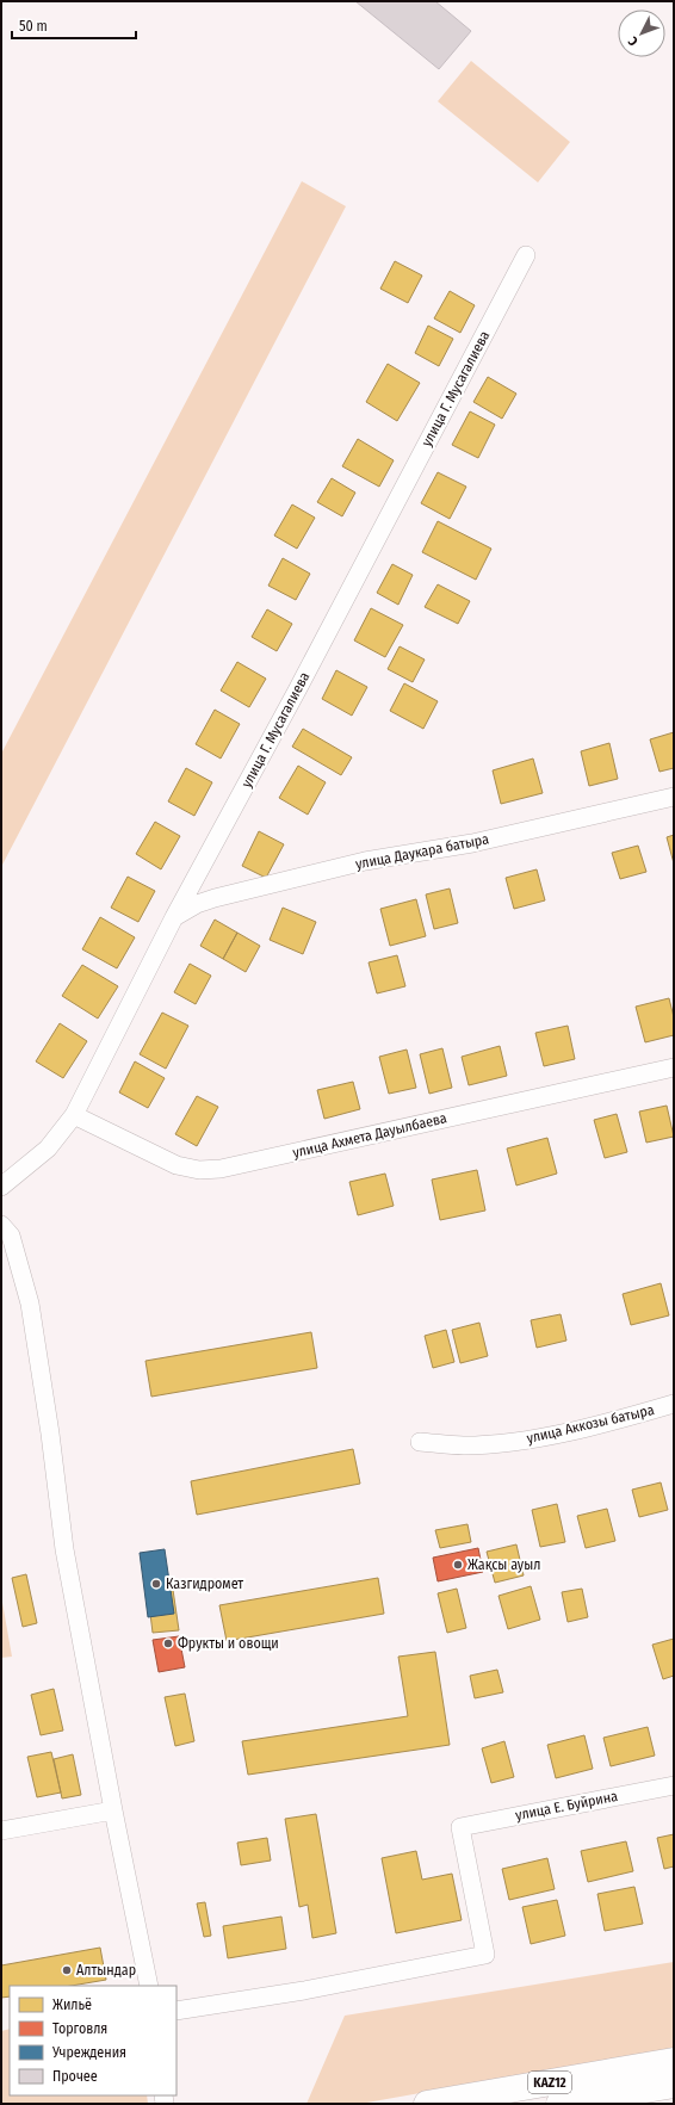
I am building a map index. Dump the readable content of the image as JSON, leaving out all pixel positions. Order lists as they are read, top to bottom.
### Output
{
  "streets": {
    "main road": ["KAZ12"],
    "street": [
      "улица Г. Мусагалиева",
      "улица Даукара батыра",
      "улица Ахмета Дауылбаева",
      "улица Аккозы батыра",
      "улица Е. Буйрина"
    ]
  },
  "crossings": [
    ["улица Г. Мусагалиева", "улица Даукара батыра"],
    ["улица Г. Мусагалиева", "улица Ахмета Дауылбаева"]
  ],
  "places": [
    "Жақсы ауыл",
    "Казгидромет",
    "Фрукты и овощи",
    "Алтындар"
  ],
  "legend": [
    "Жильё",
    "Торговля",
    "Учреждения",
    "Прочее"
  ],
  "scale_bar": "50 m",
  "north": "bottom left"
}
